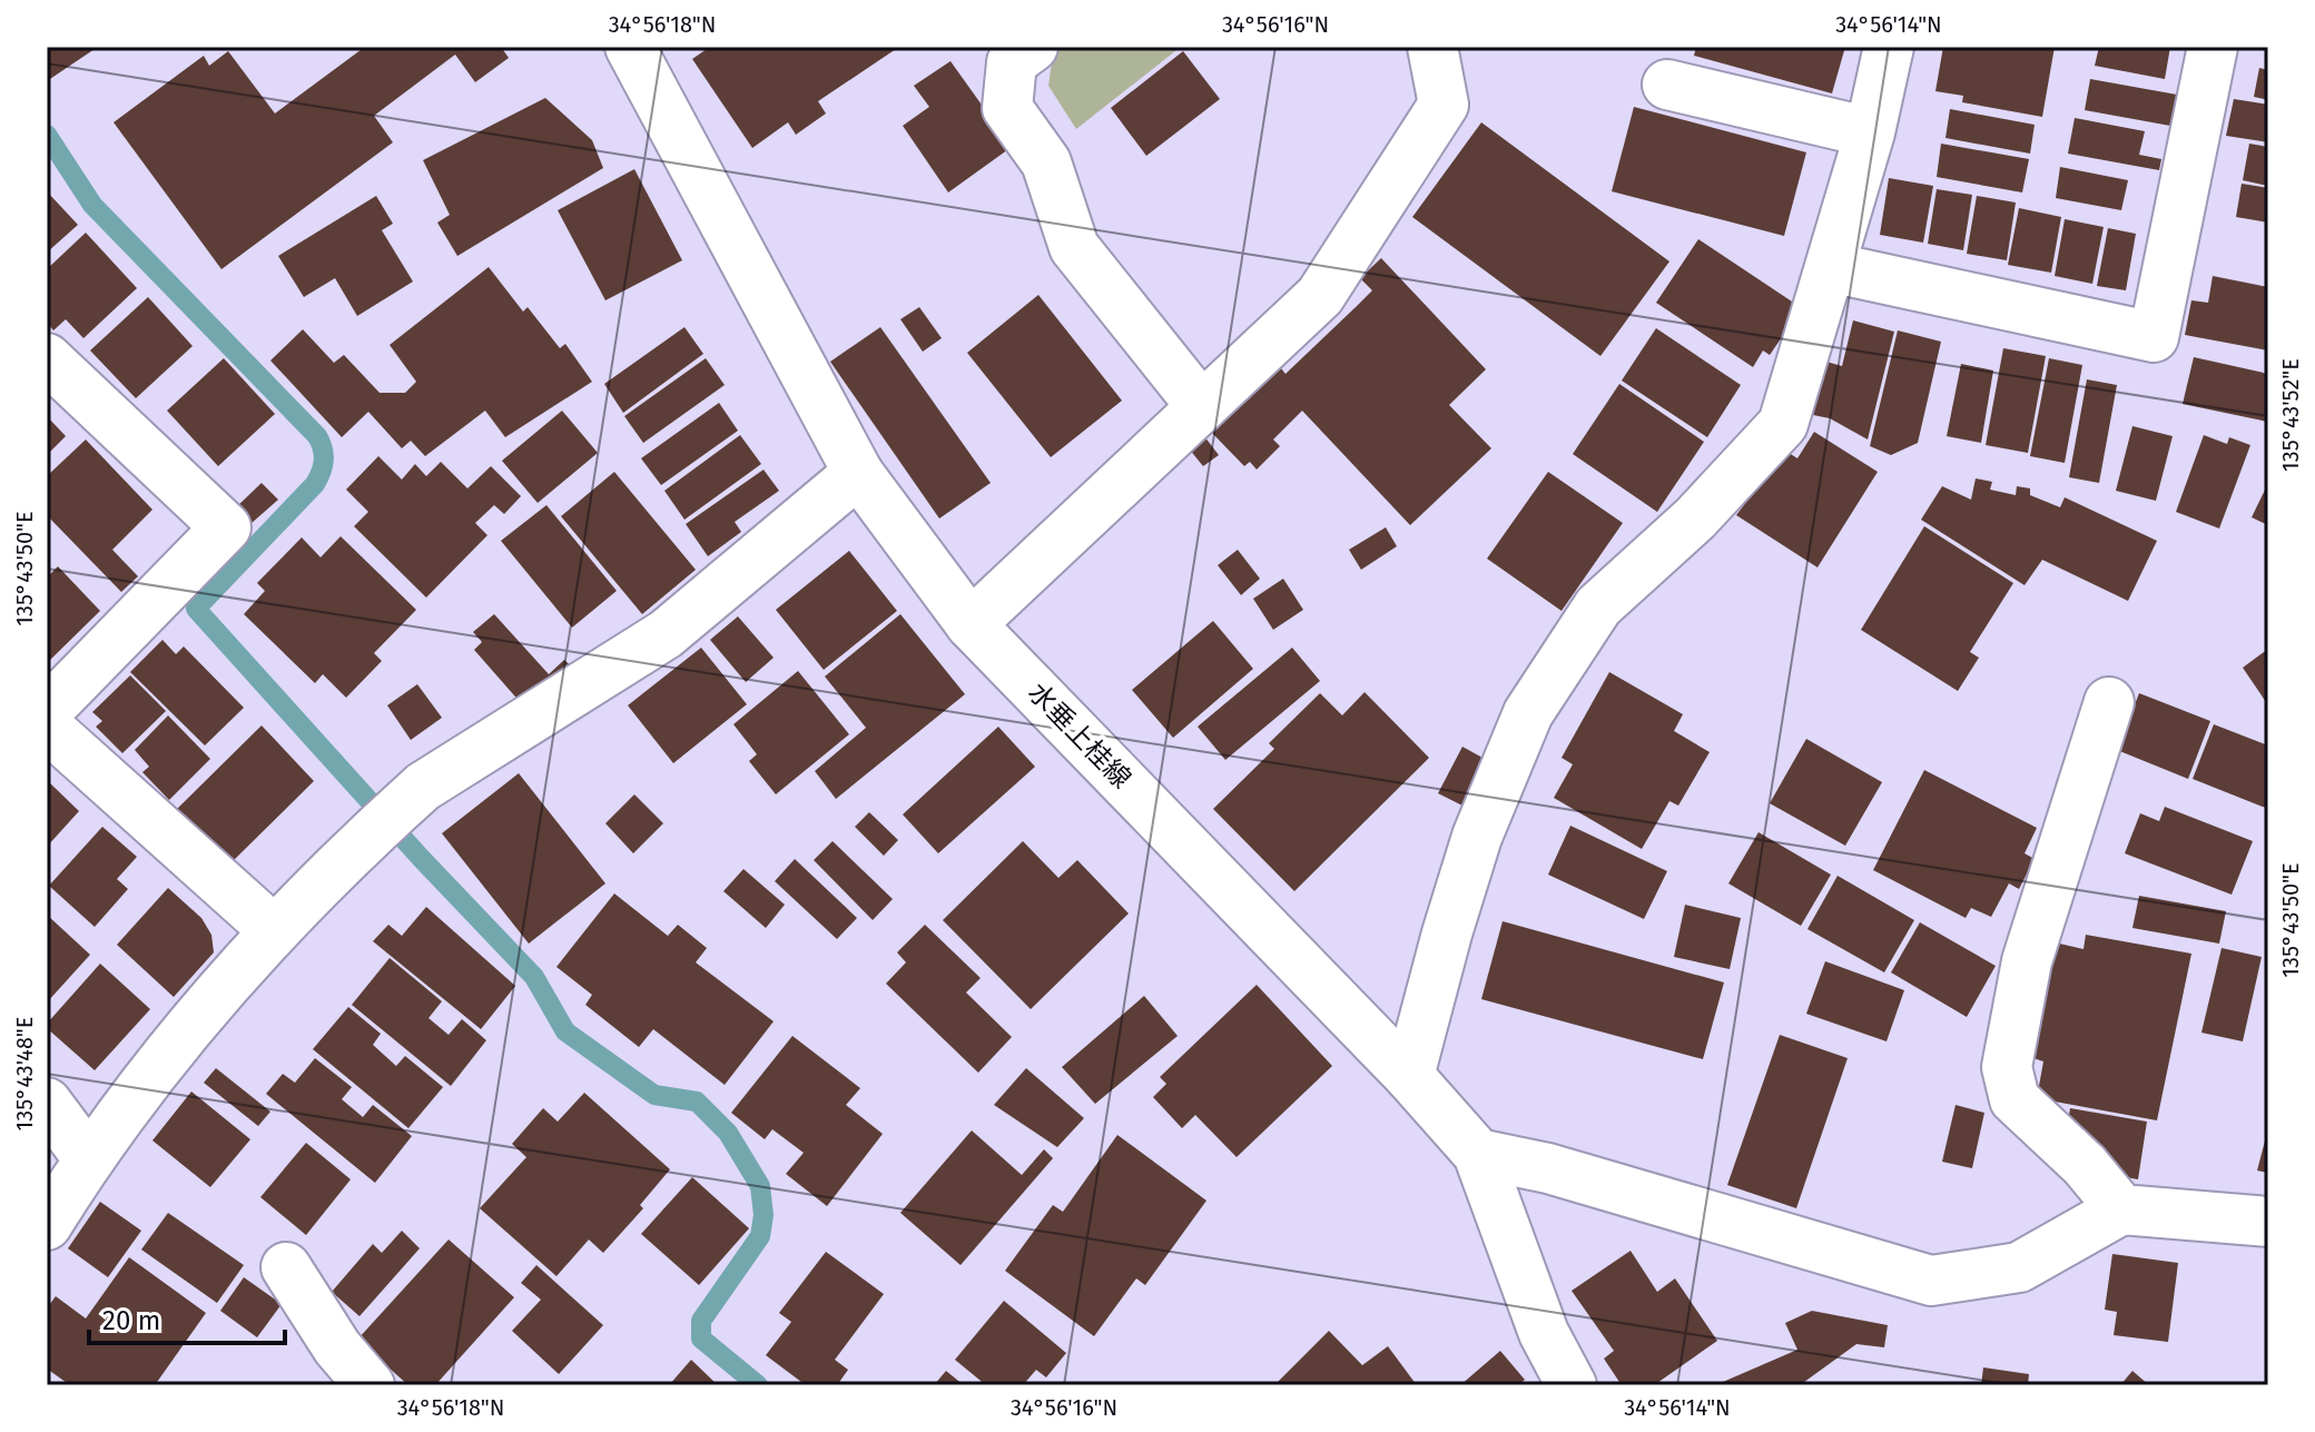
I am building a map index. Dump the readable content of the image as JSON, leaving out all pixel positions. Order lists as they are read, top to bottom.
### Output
{
  "streets": {
    "street": ["水垂上桂線"]
  },
  "scale_bar": "20 m",
  "coordinates": [
    "34°56'18\"N",
    "34°56'16\"N",
    "34°56'14\"N",
    "135°43'52\"E",
    "135°43'50\"E",
    "135°43'48\"E"
  ]
}
